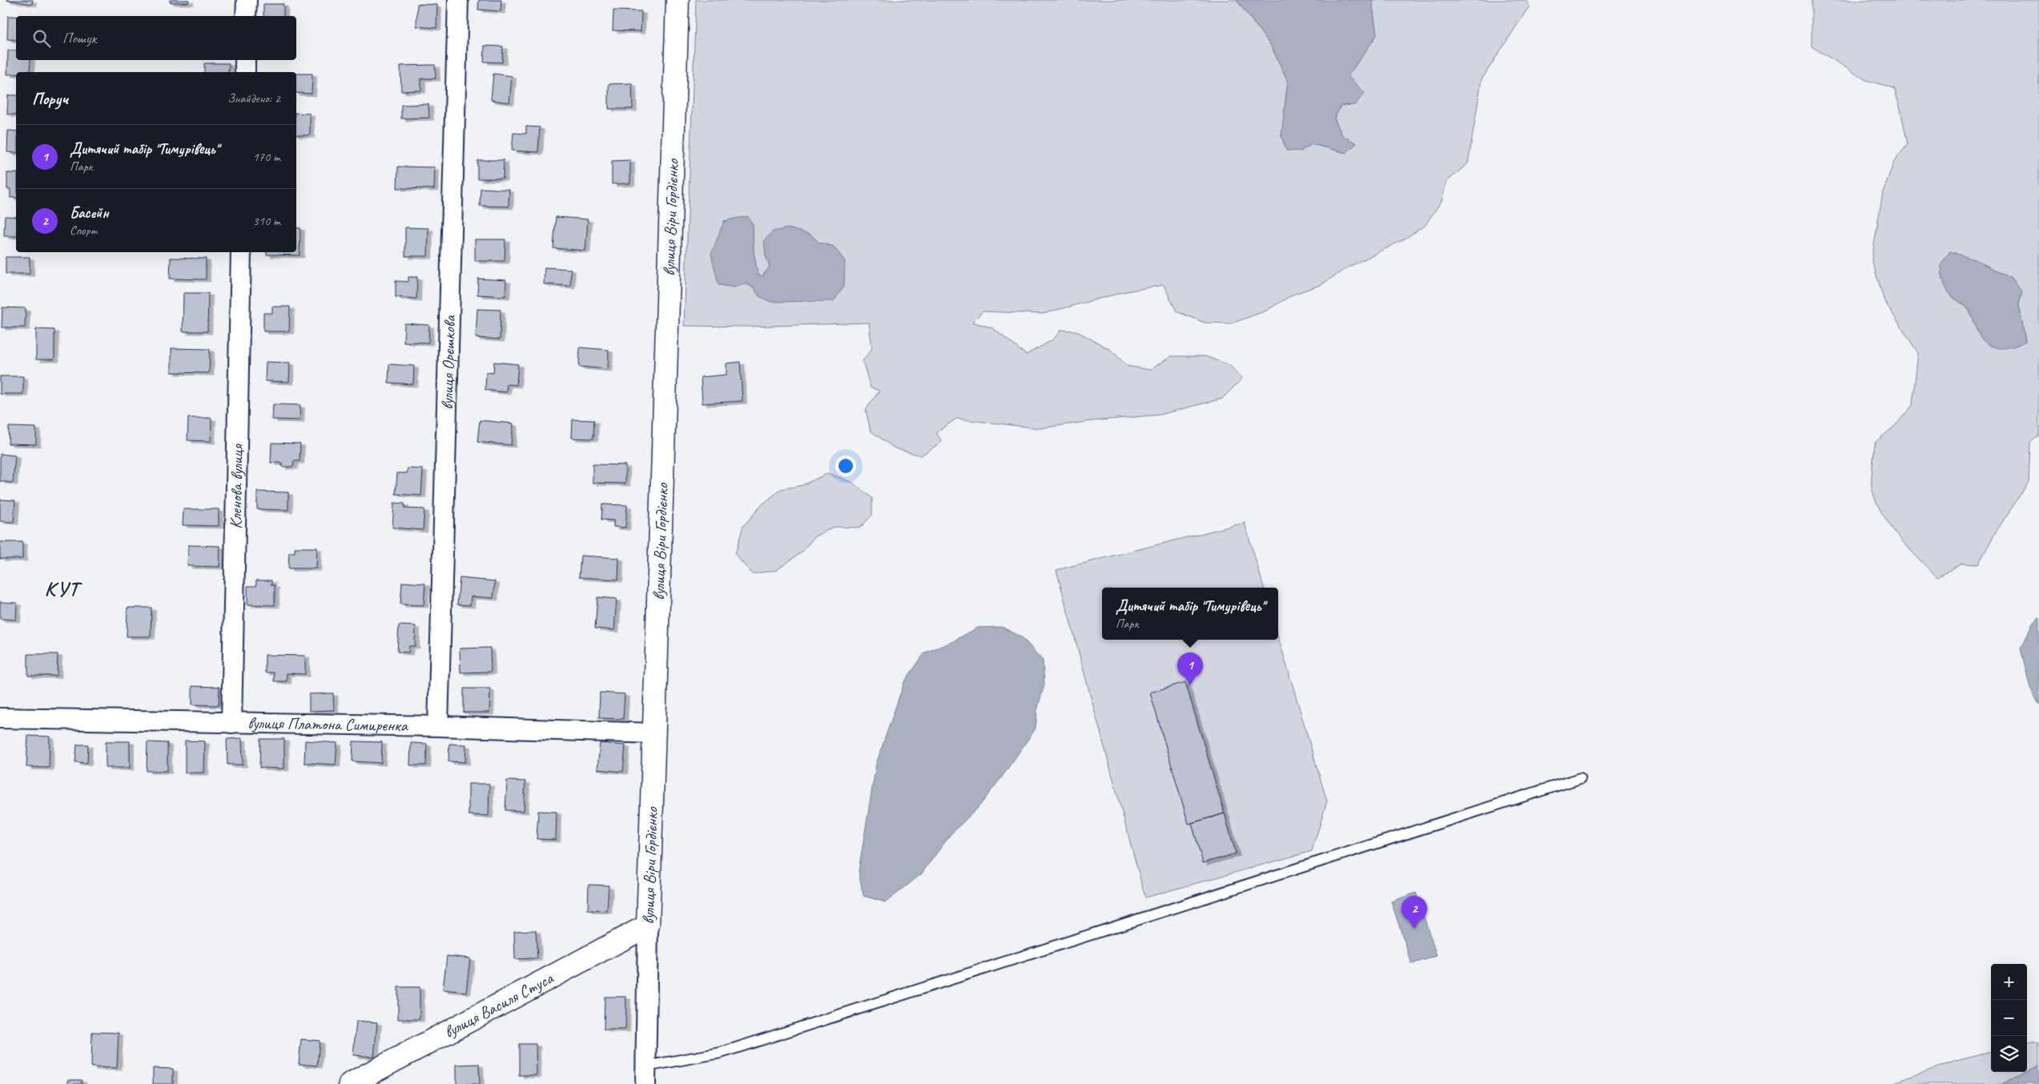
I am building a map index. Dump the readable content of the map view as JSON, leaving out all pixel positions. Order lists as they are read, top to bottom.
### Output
{
  "streets": {
    "street": [
      "вулиця Віри Гордієнко",
      "вулиця Орєшкова",
      "Кленова вулиця",
      "вулиця Платона Симиренка",
      "вулиця Василя Стуса"
    ]
  },
  "crossings": [
    ["вулиця Віри Гордієнко", "вулиця Платона Симиренка"],
    ["вулиця Віри Гордієнко", "вулиця Василя Стуса"],
    ["вулиця Орєшкова", "вулиця Платона Симиренка"],
    ["Кленова вулиця", "вулиця Платона Симиренка"]
  ],
  "districts": ["КУТ"],
  "page": {
    "search": "Пошук",
    "heading": ["Поруч", "Знайдено: 2"],
    "list": [
      {
        "mark": "1",
        "name": "Дитячий табір \"Тимурівець\"",
        "note": "Парк",
        "value": "170 m"
      },
      {
        "mark": "2",
        "name": "Басейн",
        "note": "Спорт",
        "value": "310 m"
      }
    ],
    "popup": ["Дитячий табір \"Тимурівець\"", "Парк"],
    "pins": ["1", "2"],
    "map_buttons": ["+", "−"]
  }
}
